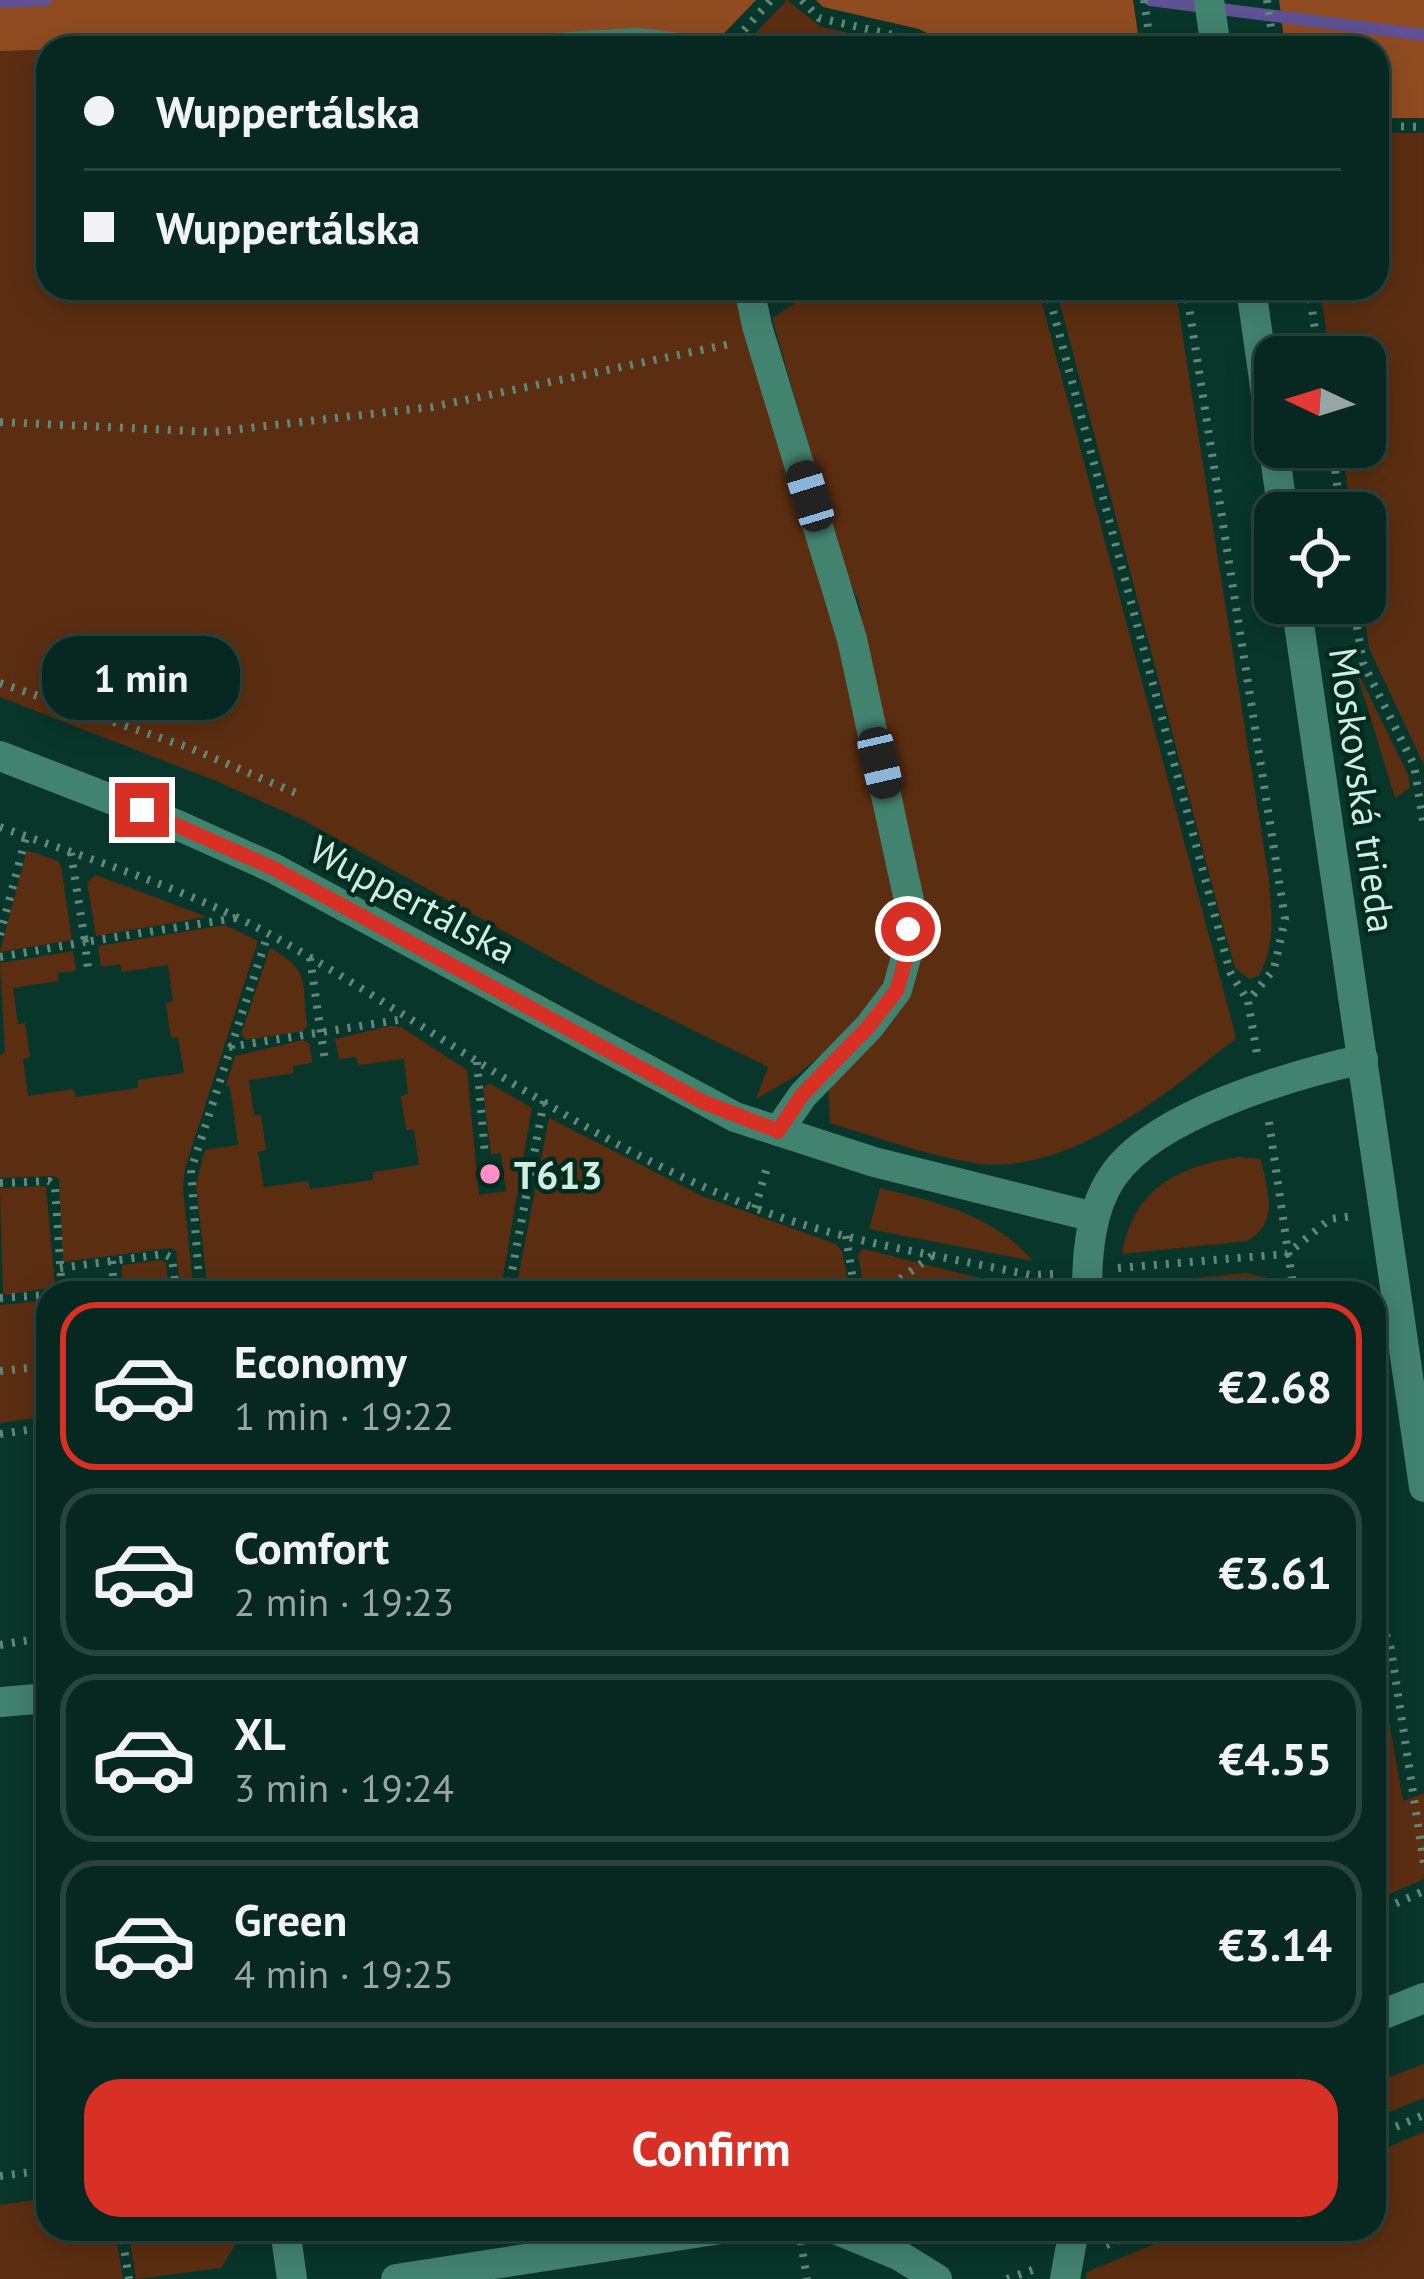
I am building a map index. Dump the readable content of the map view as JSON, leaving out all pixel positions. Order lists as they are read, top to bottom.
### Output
{
  "streets": {
    "street": ["Moskovská trieda", "Wuppertálska"]
  },
  "places": ["T613"],
  "north": "left",
  "page": {
    "banner": ["Wuppertálska", "Wuppertálska"],
    "bubble": "1 min",
    "list": [
      {
        "name": "Economy",
        "note": "1 min · 19:22",
        "value": "€2.68"
      },
      {
        "name": "Comfort",
        "note": "2 min · 19:23",
        "value": "€3.61"
      },
      {
        "name": "XL",
        "note": "3 min · 19:24",
        "value": "€4.55"
      },
      {
        "name": "Green",
        "note": "4 min · 19:25",
        "value": "€3.14"
      }
    ],
    "buttons": "Confirm"
  }
}
